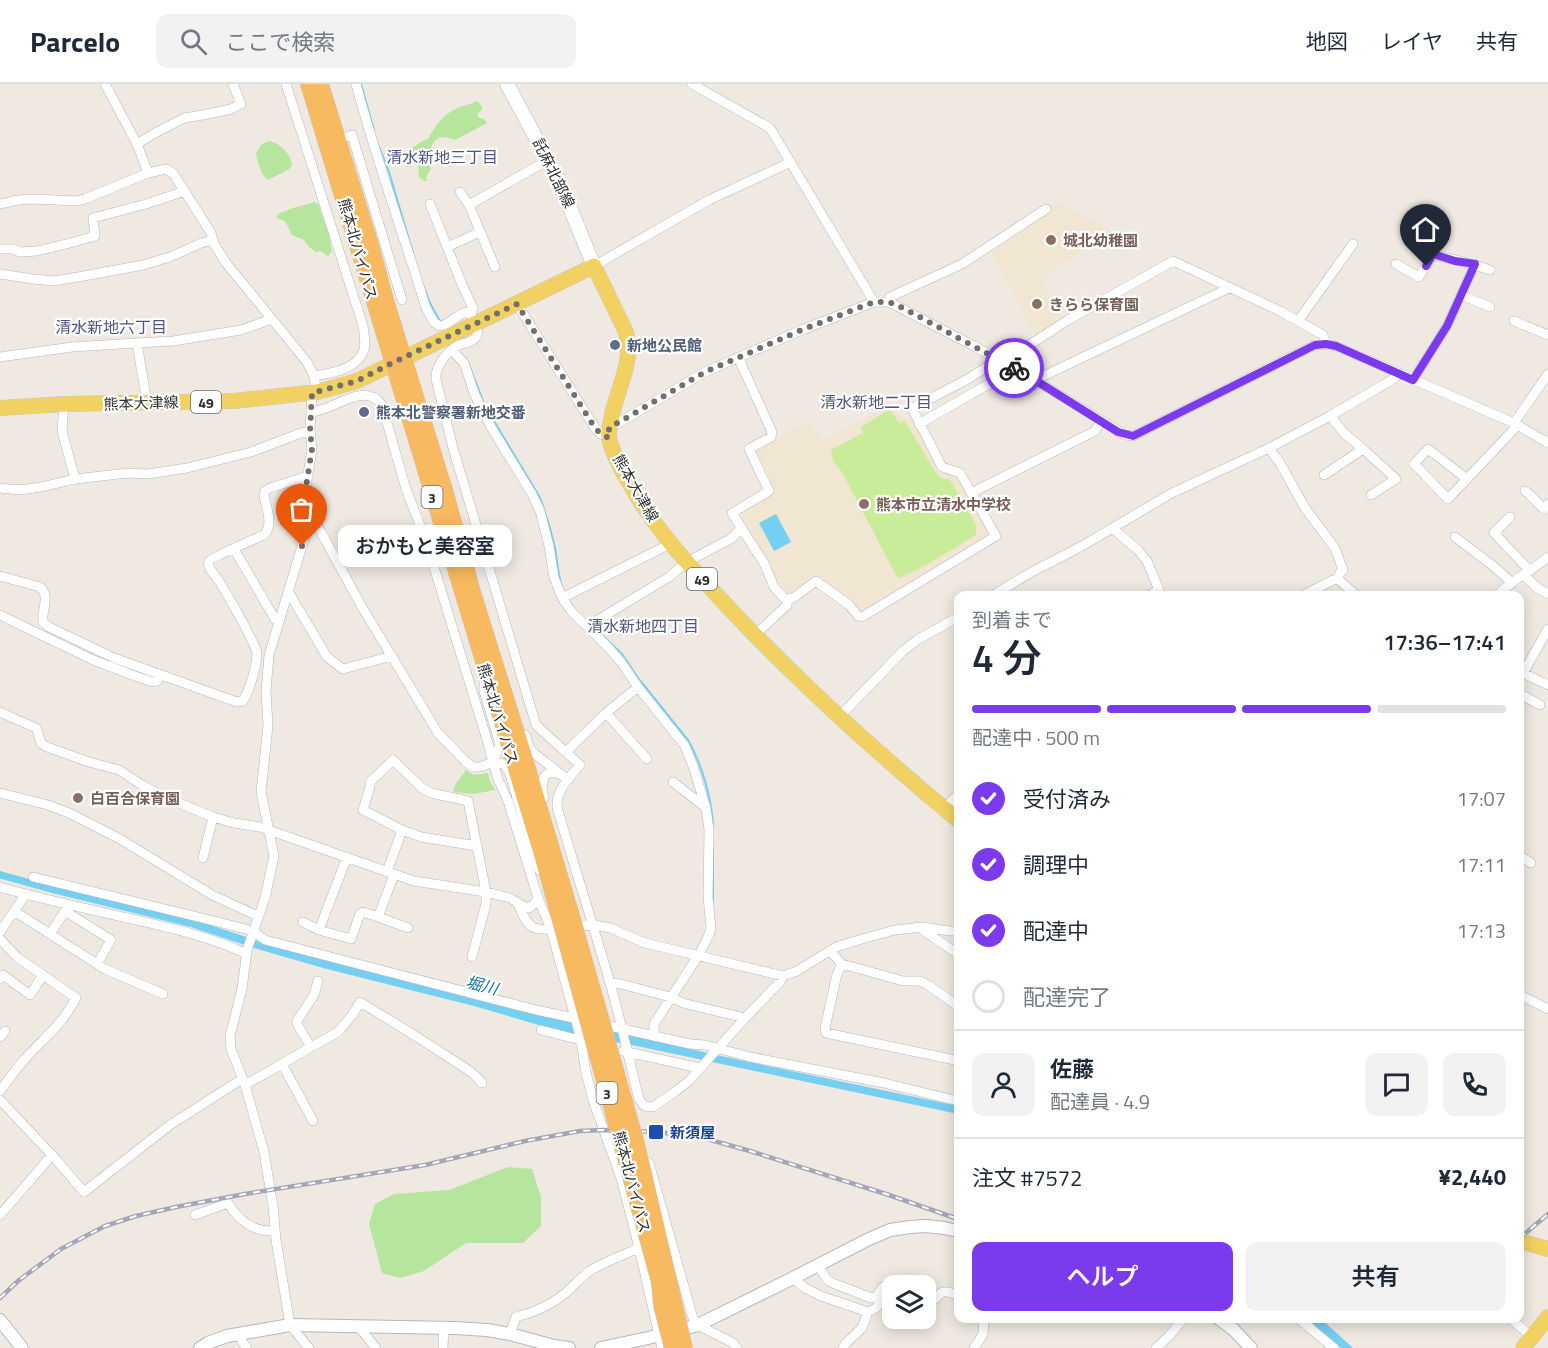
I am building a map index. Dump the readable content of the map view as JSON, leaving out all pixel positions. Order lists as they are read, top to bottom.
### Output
{
  "streets": {
    "highway": ["熊本北バイパス", "3"],
    "main road": ["託麻北部線", "49", "熊本大津線"]
  },
  "crossings": [
    ["託麻北部線", "熊本大津線"],
    ["熊本北バイパス", "熊本大津線"],
    ["熊本北バイパス", "3"]
  ],
  "districts": [
    "清水新地三丁目",
    "清水新地六丁目",
    "清水新地二丁目",
    "清水新地四丁目"
  ],
  "water": ["堀川"],
  "places": {
    "other": [
      "城北幼稚園",
      "きらら保育園",
      "新地公民館",
      "熊本北警察署新地交番",
      "熊本市立清水中学校",
      "おかもと美容室",
      "白百合保育園"
    ],
    "transit": ["新須屋"]
  },
  "page": {
    "header": "Parcelo",
    "search": "ここで検索",
    "nav": ["地図", "レイヤ", "共有"],
    "bubble": "おかもと美容室",
    "heading": ["4 分", "到着まで", "17:36–17:41"],
    "panel": [
      "佐藤",
      "配達員 · 4.9",
      "注文 #7572",
      "¥2,440"
    ],
    "bar": "配達中 · 500 m",
    "list": [
      ["受付済み", "17:07"],
      ["調理中", "17:11"],
      ["配達中", "17:13"],
      "配達完了"
    ],
    "buttons": ["ヘルプ", "共有"]
  }
}
